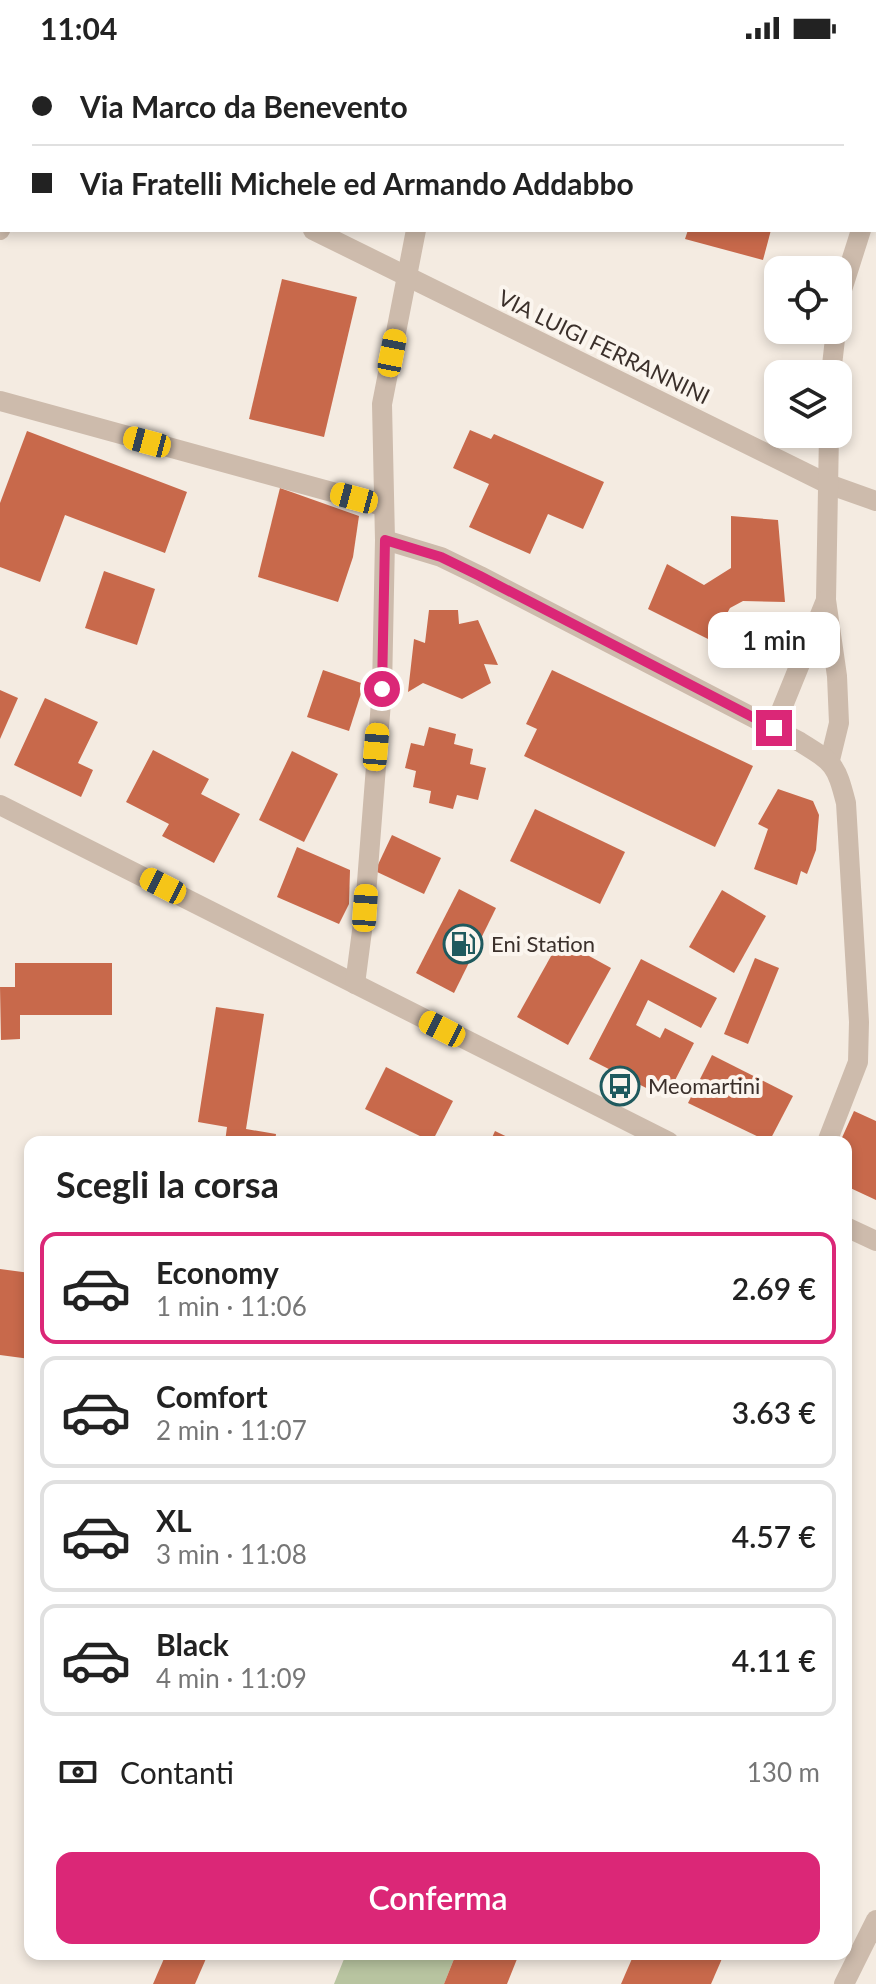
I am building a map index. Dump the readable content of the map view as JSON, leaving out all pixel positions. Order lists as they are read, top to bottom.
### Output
{
  "streets": {
    "street": ["VIA LUIGI FERRANNINI"]
  },
  "places": {
    "fuel station": ["Eni Station"],
    "bus stop": ["Meomartini"]
  },
  "page": {
    "status": "11:04",
    "banner": ["Via Marco da Benevento", "Via Fratelli Michele ed Armando Addabbo"],
    "bubble": "1 min",
    "heading": "Scegli la corsa",
    "list": [
      {
        "name": "Economy",
        "note": "1 min · 11:06",
        "value": "2.69 €"
      },
      {
        "name": "Comfort",
        "note": "2 min · 11:07",
        "value": "3.63 €"
      },
      {
        "name": "XL",
        "note": "3 min · 11:08",
        "value": "4.57 €"
      },
      {
        "name": "Black",
        "note": "4 min · 11:09",
        "value": "4.11 €"
      }
    ],
    "pay": ["Contanti", "130 m"],
    "buttons": "Conferma"
  }
}
